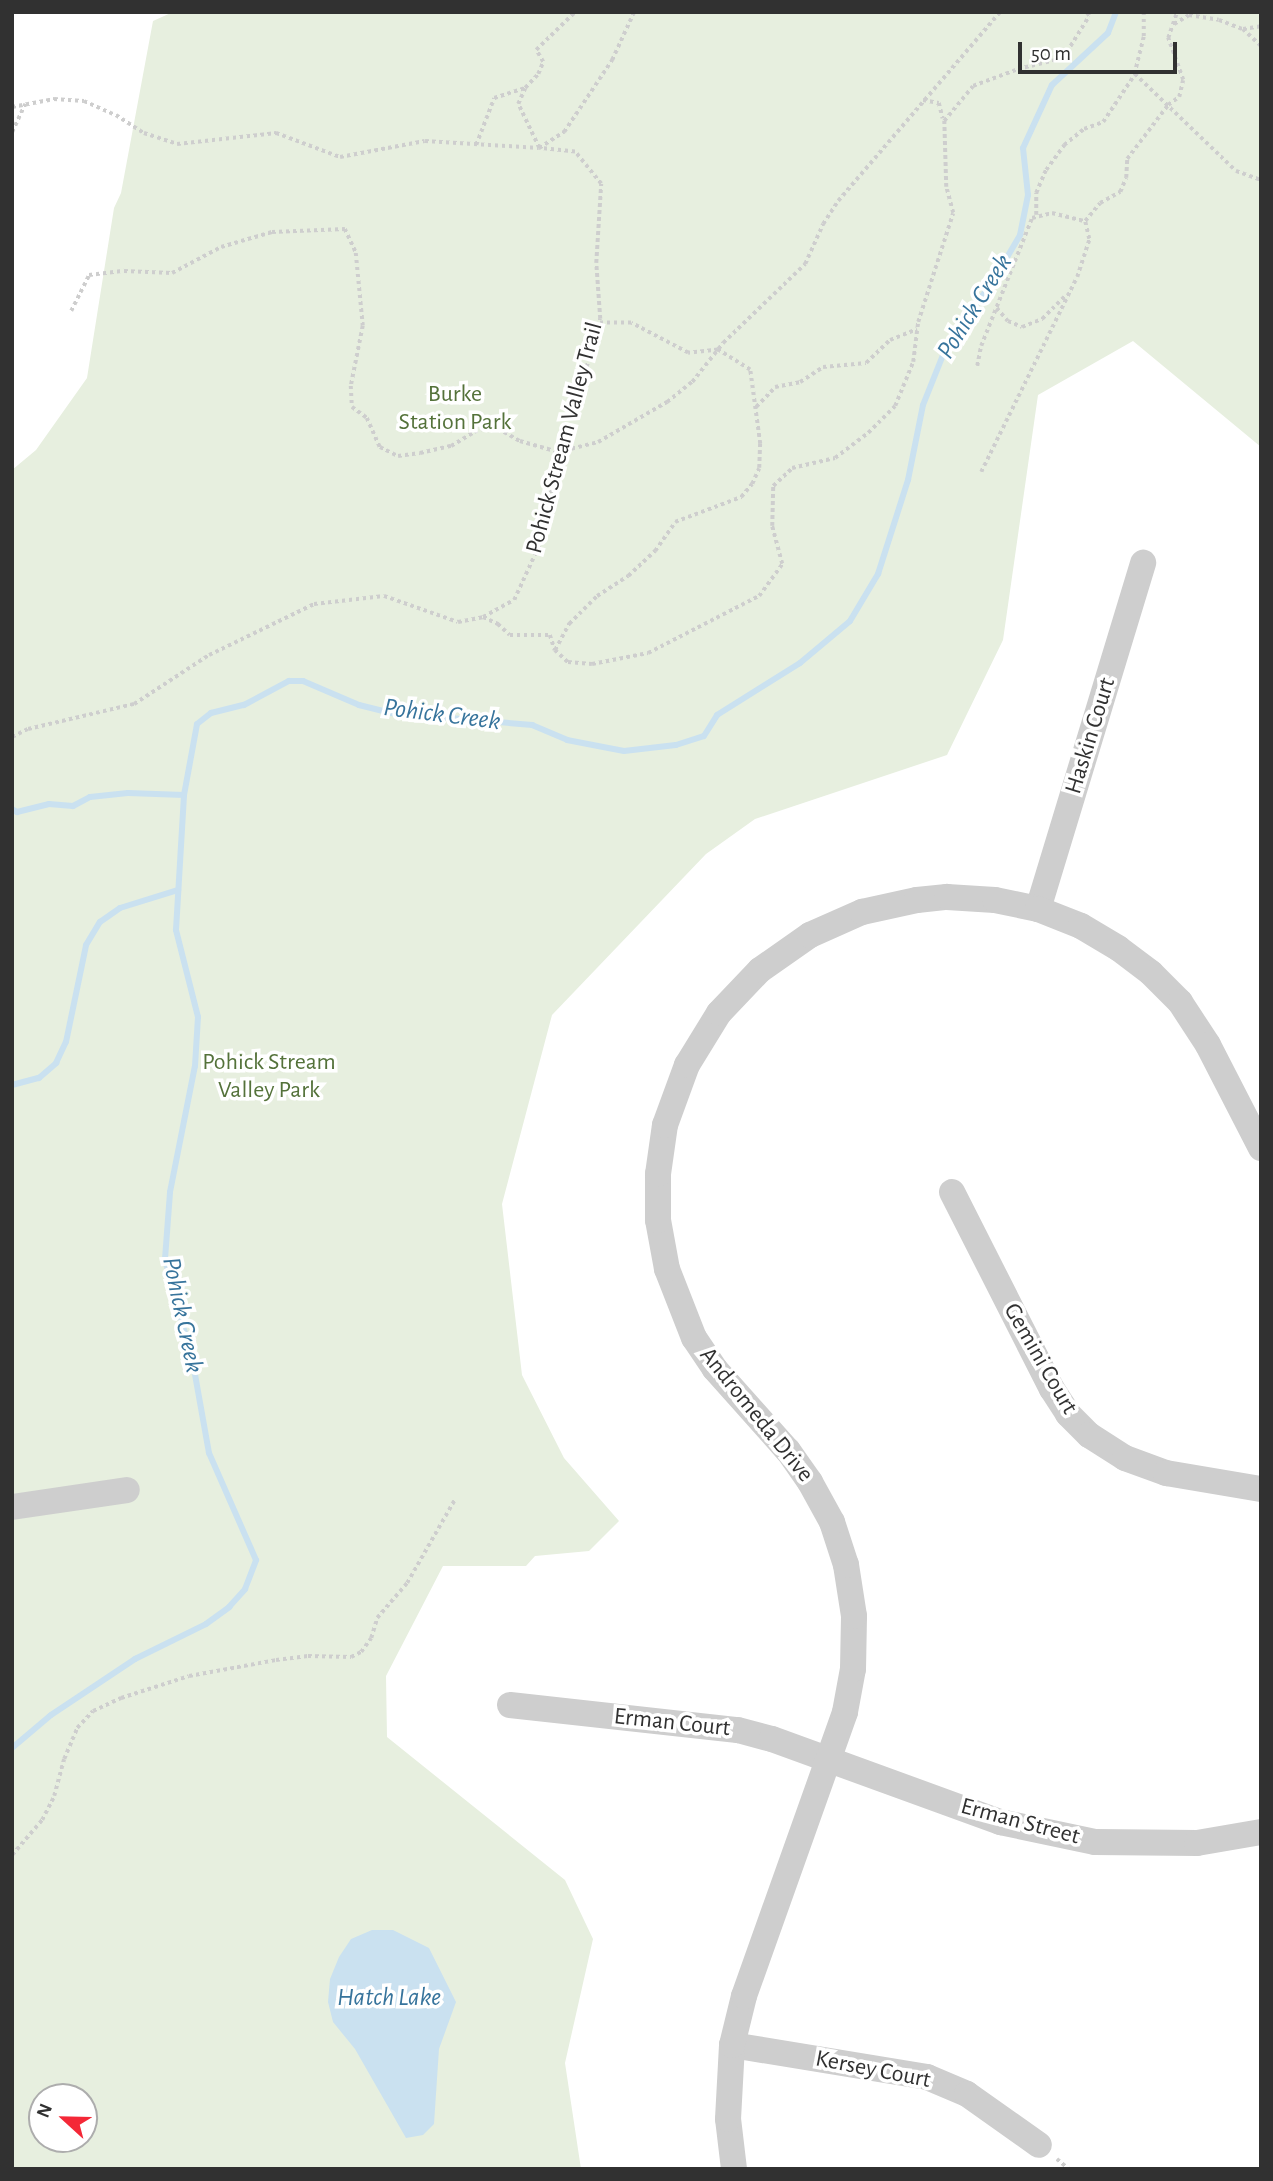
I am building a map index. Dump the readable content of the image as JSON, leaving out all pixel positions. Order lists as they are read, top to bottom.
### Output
{
  "streets": {
    "street": [
      "Haskin Court",
      "Gemini Court",
      "Andromeda Drive",
      "Erman Court",
      "Erman Street",
      "Kersey Court"
    ],
    "path": ["Pohick Stream Valley Trail"]
  },
  "crossings": [
    ["Haskin Court", "Andromeda Drive"],
    ["Andromeda Drive", "Erman Court"],
    ["Andromeda Drive", "Erman Street"],
    ["Andromeda Drive", "Kersey Court"],
    ["Erman Court", "Erman Street"]
  ],
  "water": ["Pohick Creek", "Hatch Lake"],
  "parks": ["Burke Station Park", "Pohick Stream Valley Park"],
  "scale_bar": "50 m",
  "north": "left"
}
